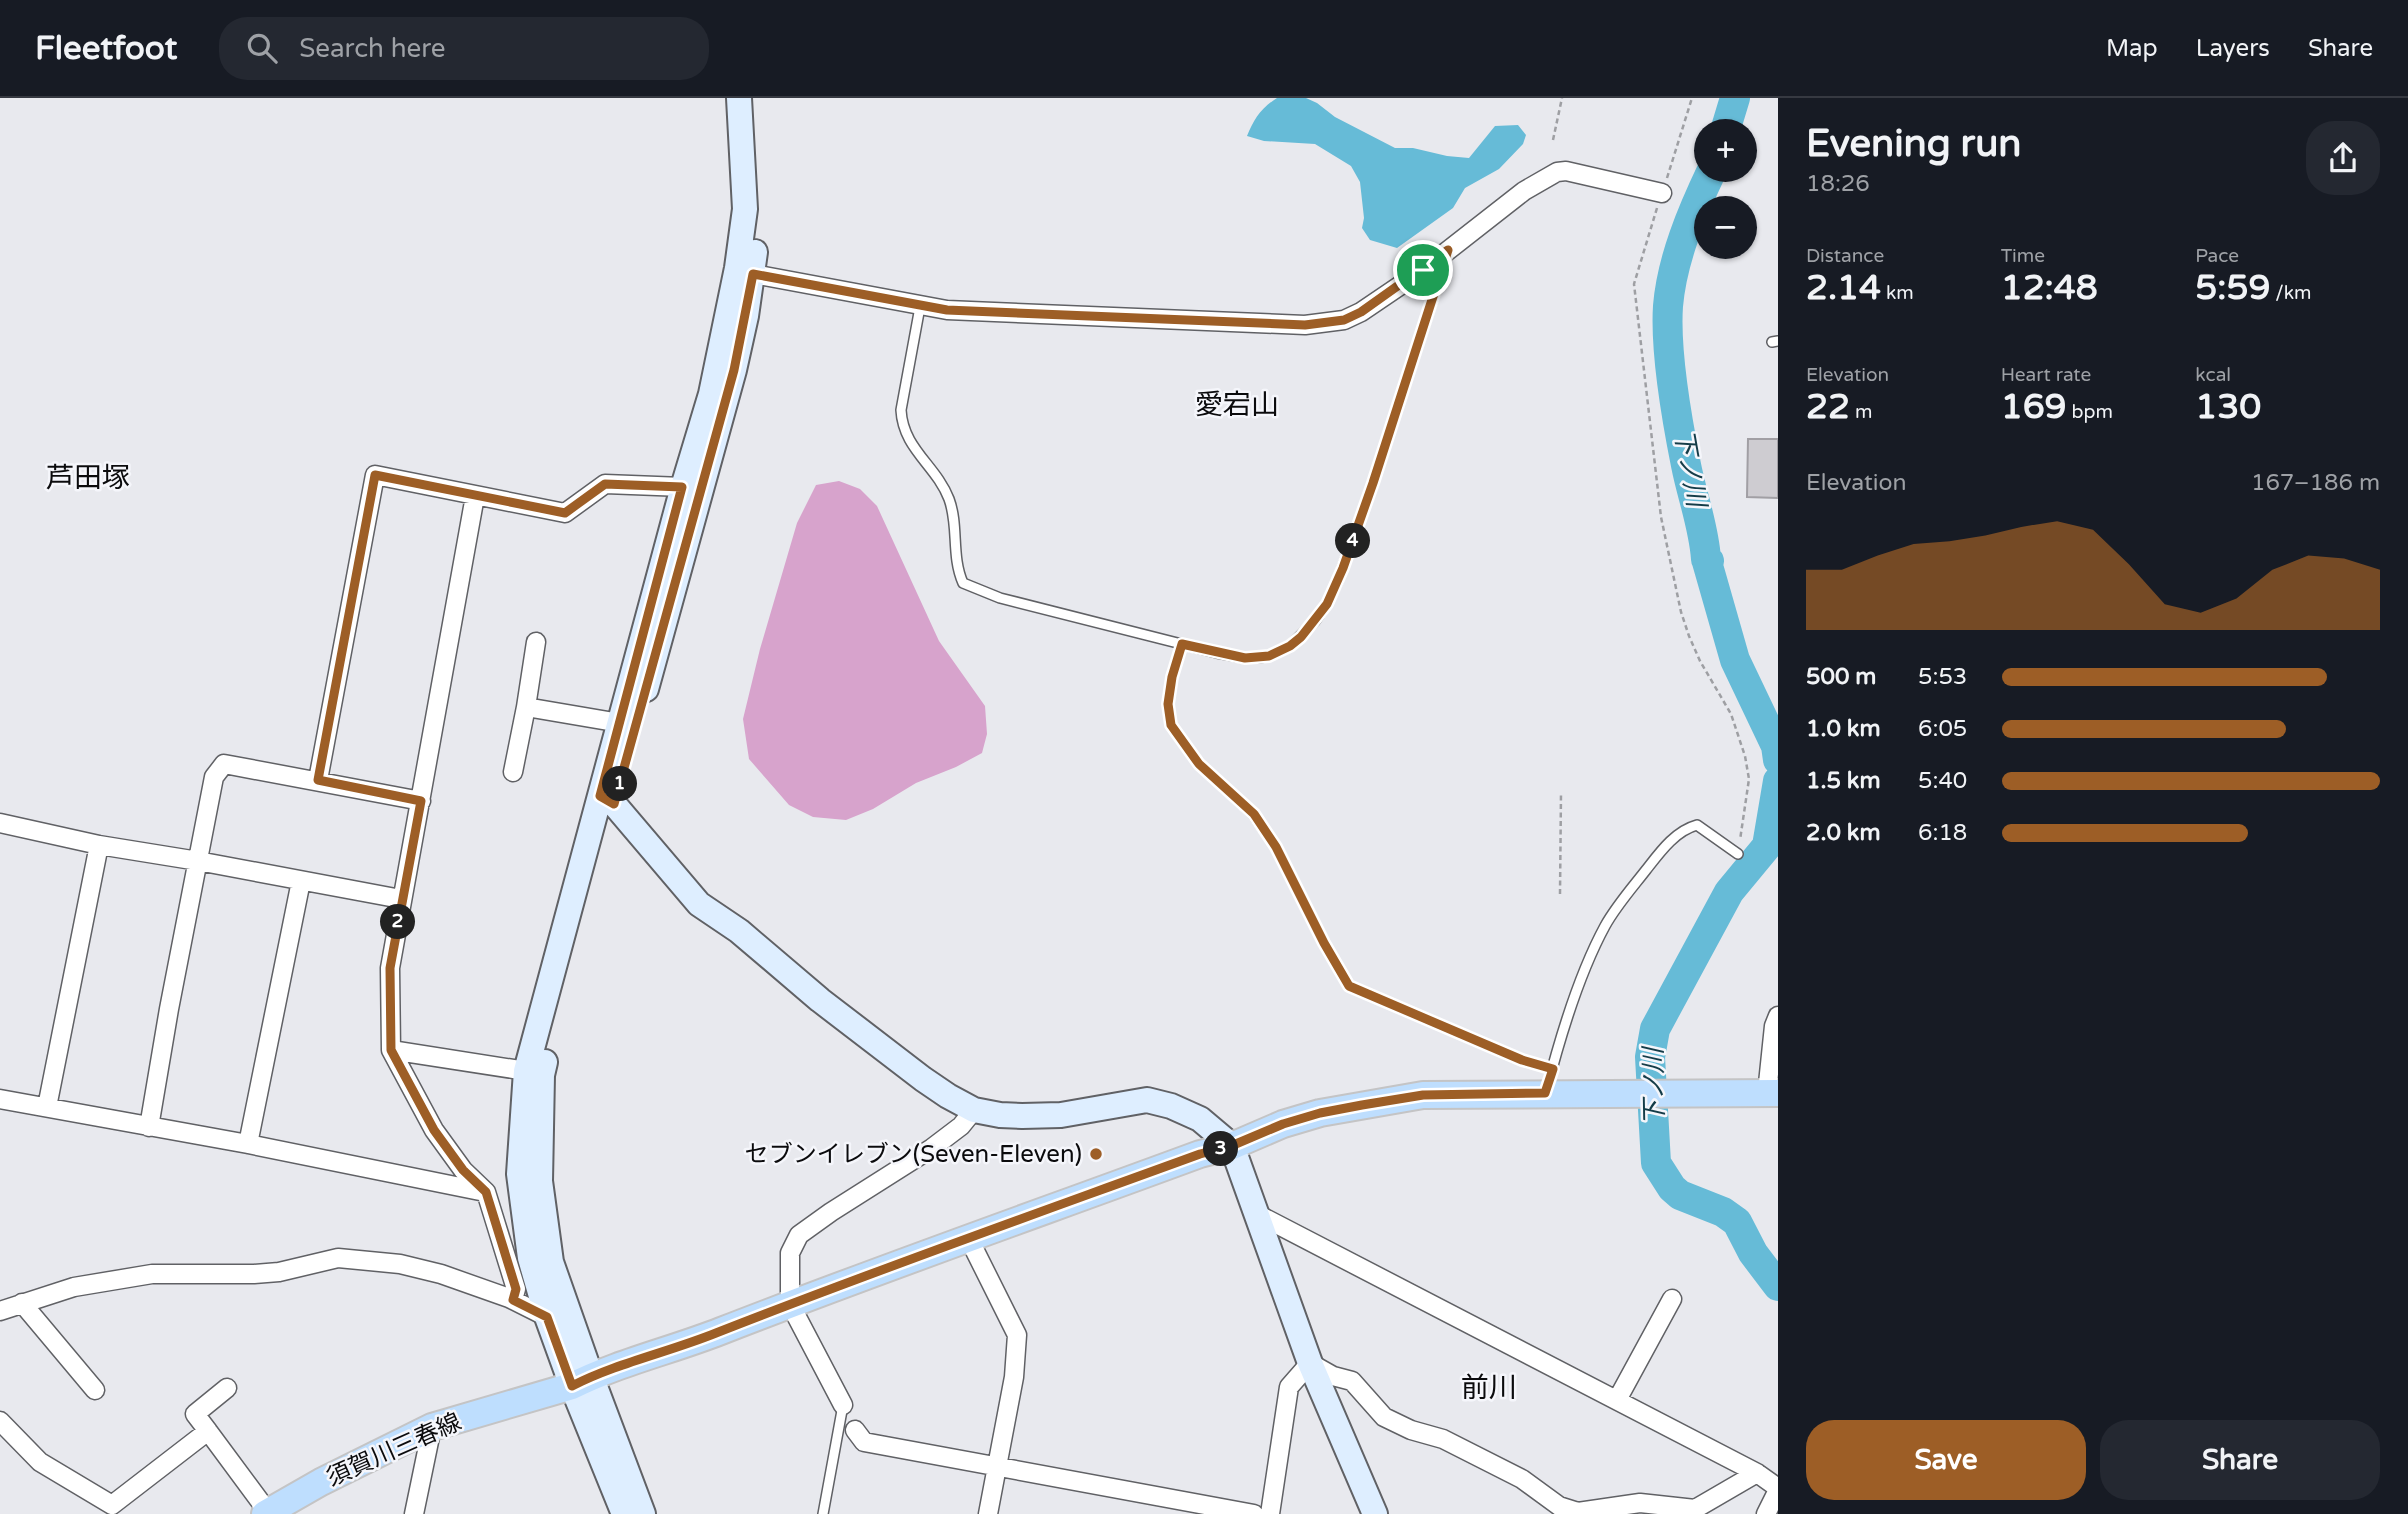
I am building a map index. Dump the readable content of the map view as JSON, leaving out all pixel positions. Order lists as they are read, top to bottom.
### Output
{
  "streets": {
    "main road": ["須賀川三春線"]
  },
  "districts": ["愛宕山", "芦田塚", "前川"],
  "water": ["下ノ川"],
  "places": ["セブンイレブン(Seven-Eleven)"],
  "page": {
    "header": "Fleetfoot",
    "search": "Search here",
    "nav": ["Map", "Layers", "Share"],
    "heading": ["Evening run", "18:26"],
    "map_buttons": ["+", "−"],
    "stats": [
      ["Distance", "2.14 km"],
      ["Time", "12:48"],
      ["Pace", "5:59 /km"],
      ["Elevation", "22 m"],
      ["Heart rate", "169 bpm"],
      ["kcal", "130"]
    ],
    "chart": ["Elevation", "167–186 m"],
    "pins": [
      "4",
      "1",
      "2",
      "3"
    ],
    "list": [
      {
        "name": "500 m",
        "note": "5:53"
      },
      {
        "name": "1.0 km",
        "note": "6:05"
      },
      {
        "name": "1.5 km",
        "note": "5:40"
      },
      {
        "name": "2.0 km",
        "note": "6:18"
      }
    ],
    "buttons": ["Save", "Share"]
  }
}
